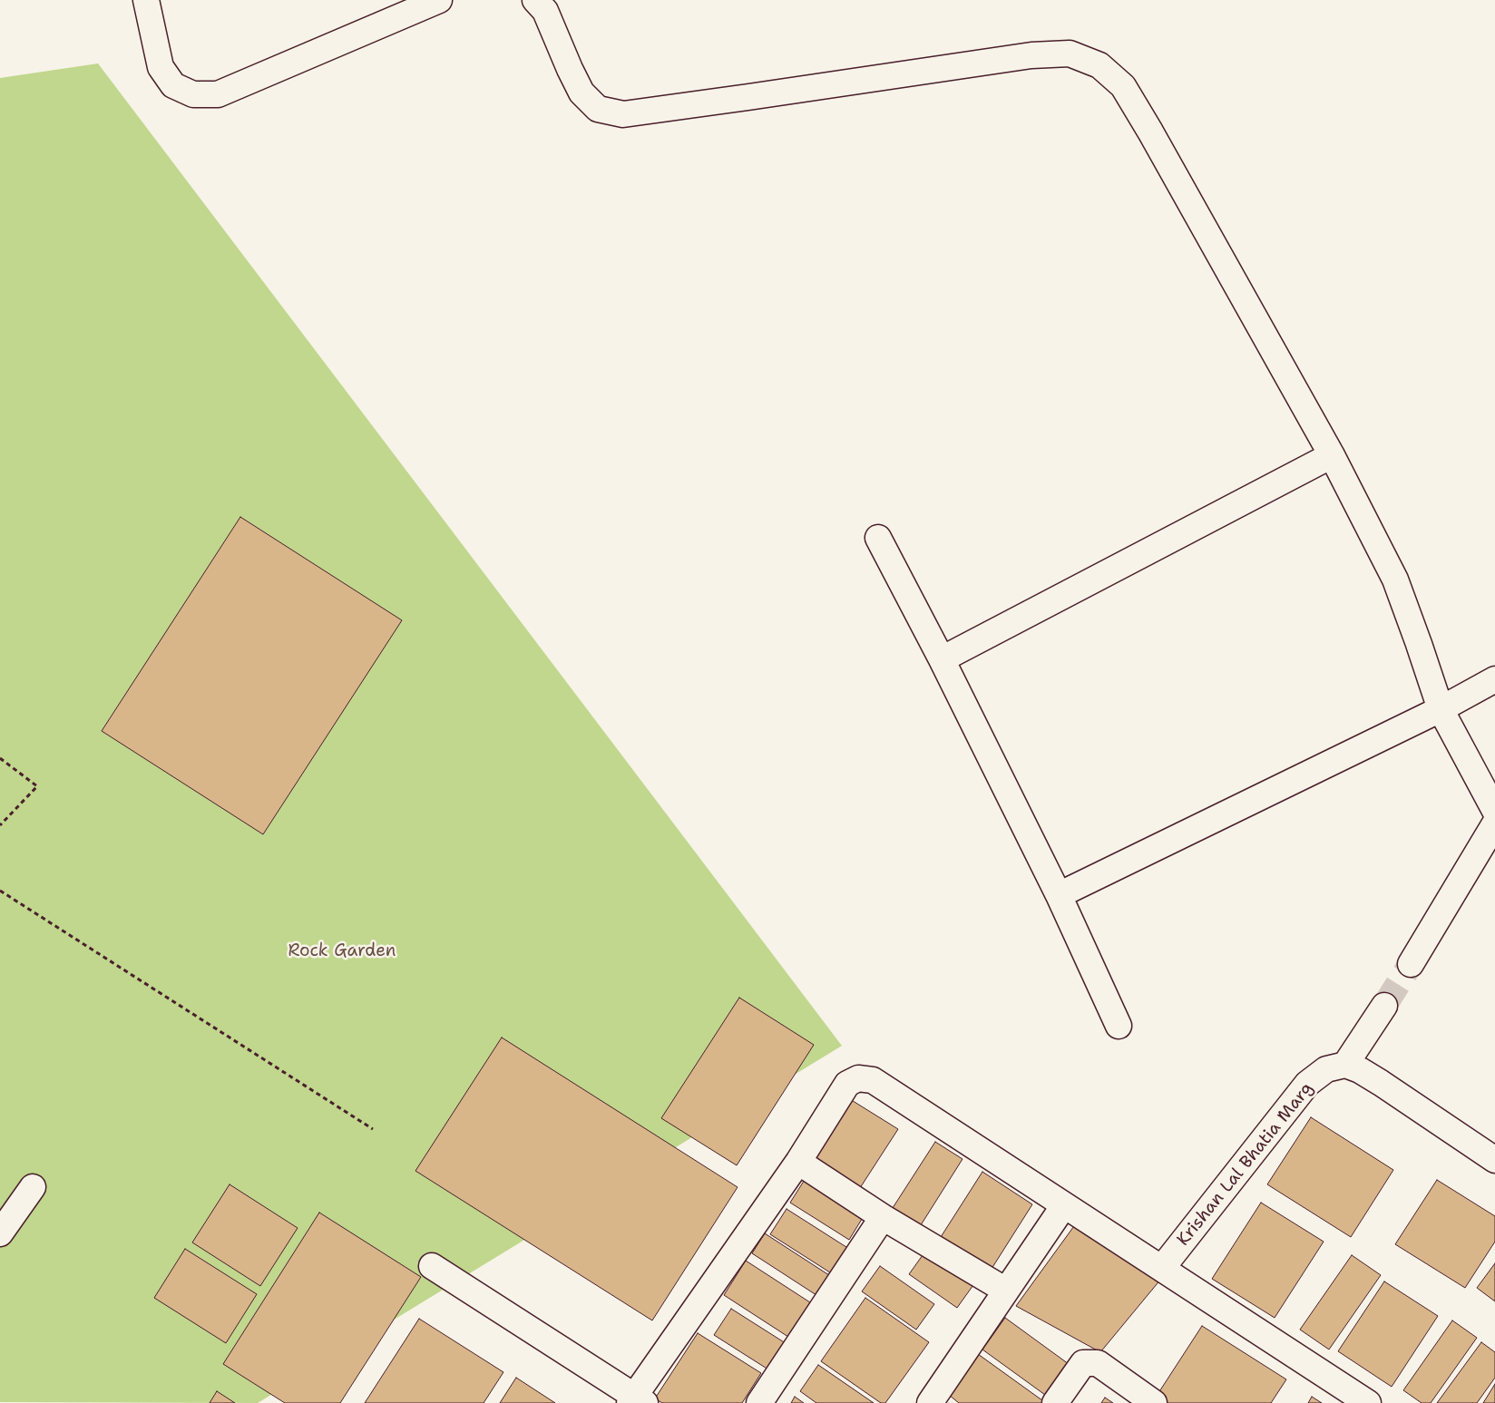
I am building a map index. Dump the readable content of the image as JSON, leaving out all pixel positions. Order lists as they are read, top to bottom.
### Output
{
  "streets": {
    "street": ["Krishan Lal Bhatia Marg"]
  },
  "parks": ["Rock Garden"]
}
